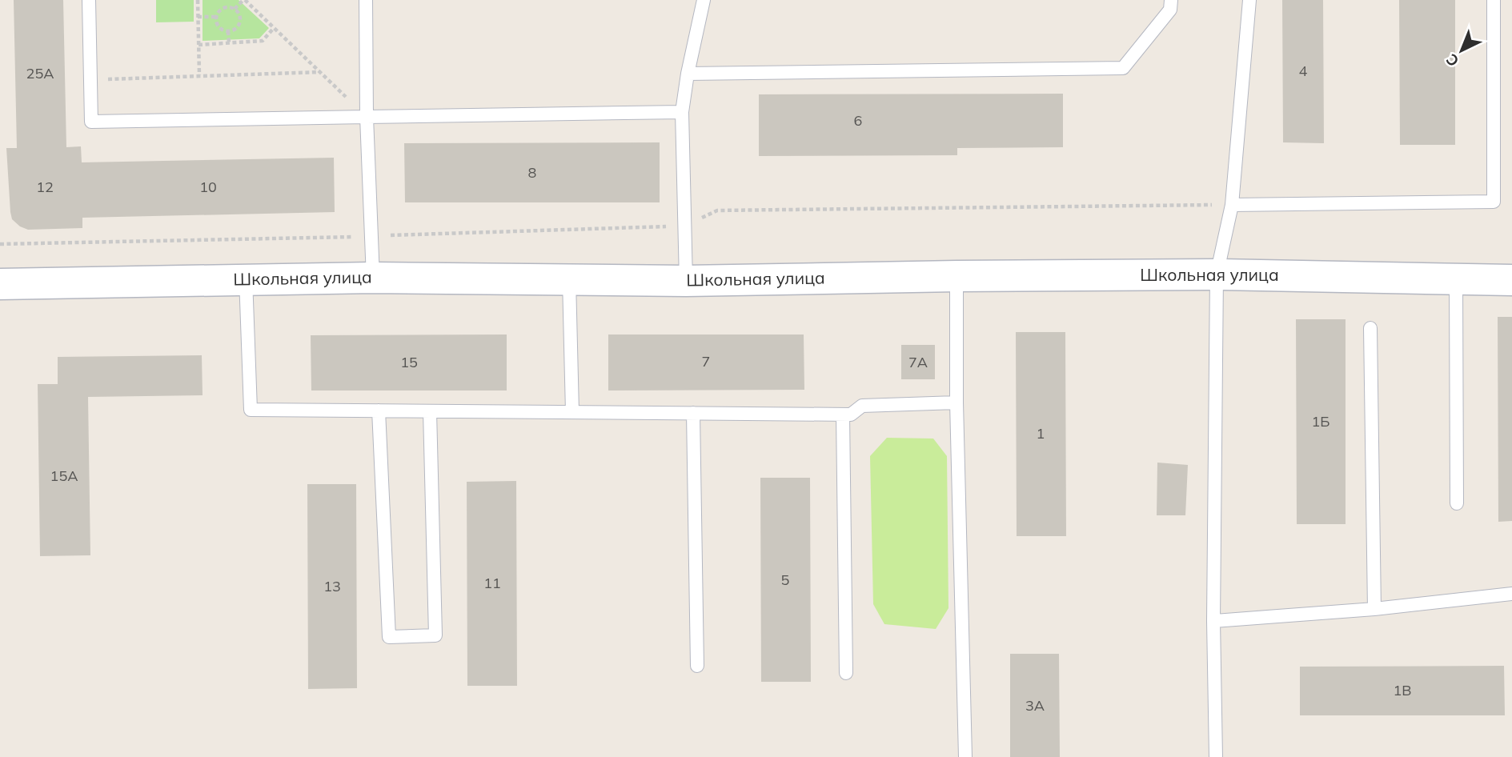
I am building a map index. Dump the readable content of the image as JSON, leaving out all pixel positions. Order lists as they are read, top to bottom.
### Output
{
  "streets": {
    "street": ["Школьная улица"]
  },
  "house_numbers": [
    "4",
    "25А",
    "6",
    "8",
    "12",
    "10",
    "7",
    "15",
    "7А",
    "1Б",
    "1",
    "15А",
    "5",
    "11",
    "13",
    "1В",
    "3А"
  ],
  "north": "bottom left"
}
